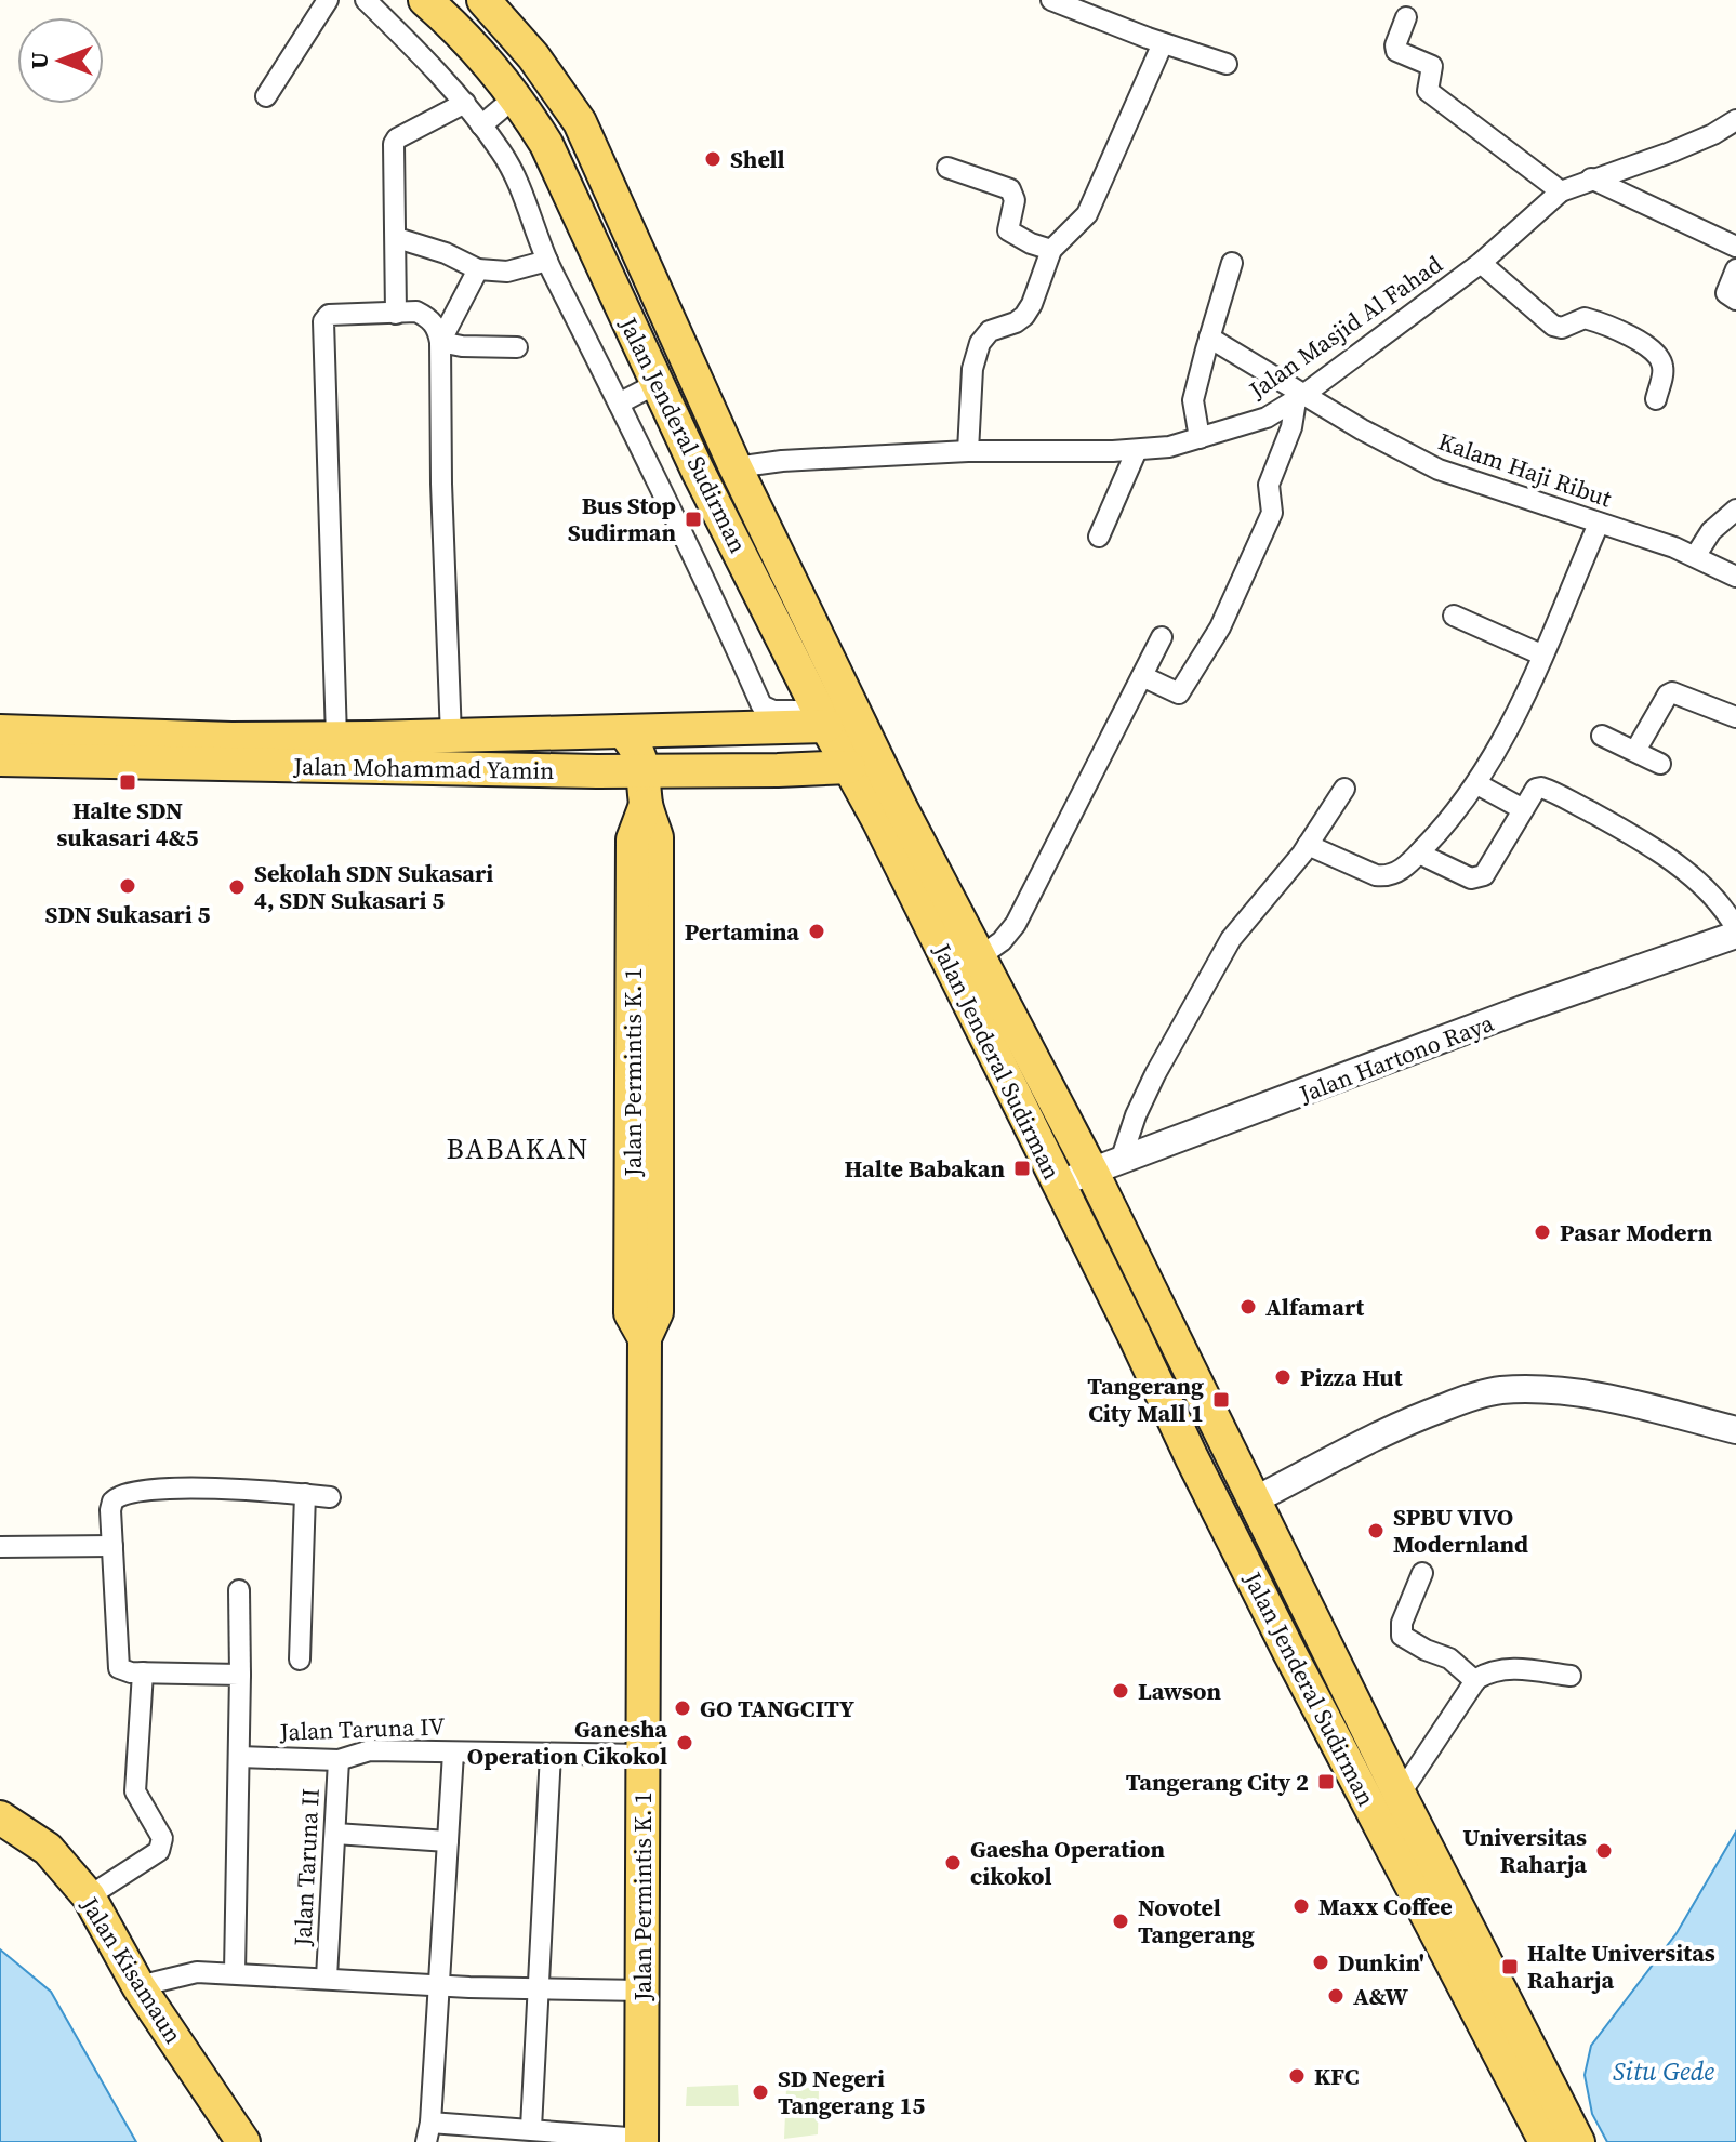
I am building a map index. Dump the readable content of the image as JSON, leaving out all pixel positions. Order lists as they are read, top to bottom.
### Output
{
  "streets": {
    "main road": [
      "Jalan Jenderal Sudirman",
      "Jalan Mohammad Yamin",
      "Jalan Permintis K. 1",
      "Jalan Kisamaun"
    ],
    "street": [
      "Jalan Masjid Al Fahad",
      "Kalam Haji Ribut",
      "Jalan Hartono Raya",
      "Jalan Taruna IV",
      "Jalan Taruna II"
    ]
  },
  "crossings": [
    ["Jalan Masjid Al Fahad", "Jalan Jenderal Sudirman"],
    ["Jalan Masjid Al Fahad", "Kalam Haji Ribut"],
    ["Jalan Jenderal Sudirman", "Jalan Mohammad Yamin"],
    ["Jalan Jenderal Sudirman", "Jalan Hartono Raya"],
    ["Jalan Mohammad Yamin", "Jalan Permintis K. 1"],
    ["Jalan Permintis K. 1", "Jalan Taruna IV"],
    ["Jalan Taruna IV", "Jalan Taruna II"]
  ],
  "districts": ["BABAKAN"],
  "water": ["Situ Gede"],
  "places": {
    "other": [
      "Shell",
      "SDN Sukasari 5",
      "Sekolah SDN Sukasari 4, SDN Sukasari 5",
      "Pertamina",
      "Pasar Modern",
      "Alfamart",
      "Pizza Hut",
      "SPBU VIVO Modernland",
      "Lawson",
      "GO TANGCITY",
      "Ganesha Operation Cikokol",
      "Universitas Raharja",
      "Gaesha Operation cikokol",
      "Maxx Coffee",
      "Novotel Tangerang",
      "Dunkin'",
      "A&W",
      "KFC",
      "SD Negeri Tangerang 15"
    ],
    "transit": [
      "Bus Stop Sudirman",
      "Halte SDN sukasari 4&5",
      "Halte Babakan",
      "Tangerang City Mall 1",
      "Tangerang City 2",
      "Halte Universitas Raharja"
    ]
  },
  "north": "left"
}
